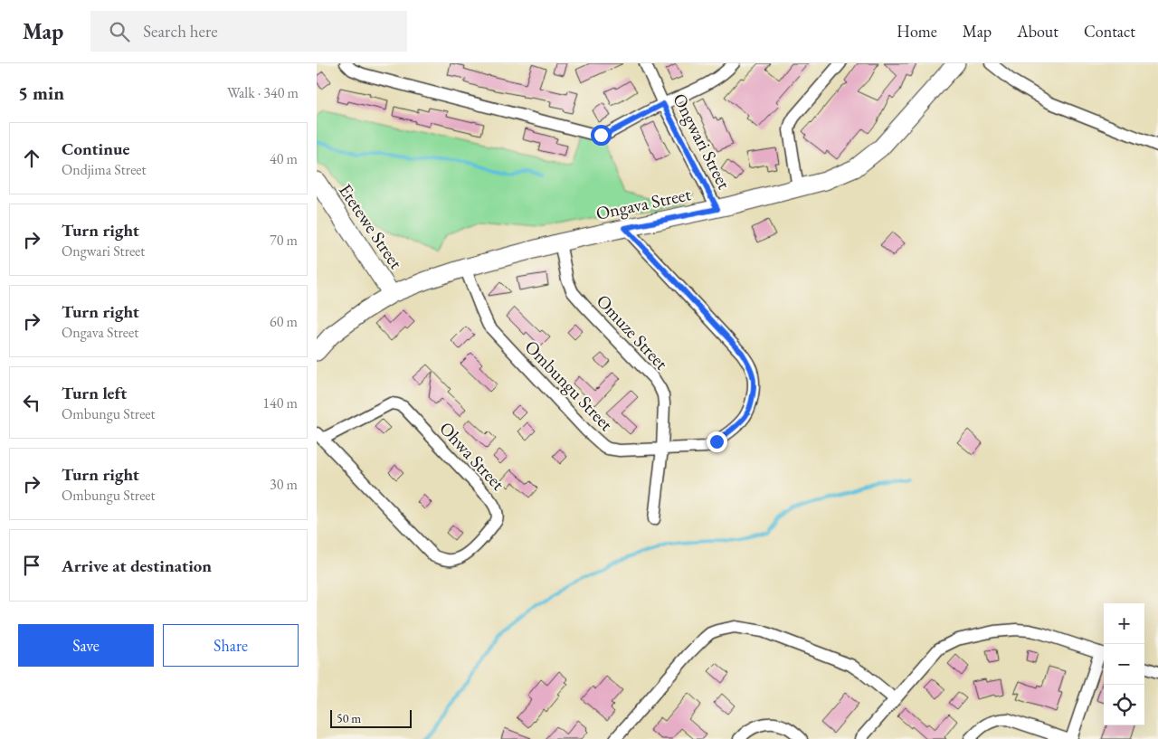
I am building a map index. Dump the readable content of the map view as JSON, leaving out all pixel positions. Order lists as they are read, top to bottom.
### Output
{
  "streets": {
    "street": [
      "Ongwari Street",
      "Ongava Street",
      "Etetewe Street",
      "Omuze Street",
      "Ombungu Street",
      "Ohwa Street"
    ]
  },
  "crossings": [
    ["Ongwari Street", "Ongava Street"],
    ["Ongava Street", "Etetewe Street"],
    ["Ongava Street", "Omuze Street"],
    ["Ongava Street", "Ombungu Street"],
    ["Omuze Street", "Ombungu Street"]
  ],
  "scale_bar": "50 m",
  "page": {
    "header": "Map",
    "search": "Search here",
    "nav": [
      "Home",
      "Map",
      "About",
      "Contact"
    ],
    "heading": ["5 min", "Walk · 340 m"],
    "list": [
      ["Continue", "Ondjima Street", "40 m"],
      ["Turn right", "Ongwari Street", "70 m"],
      ["Turn right", "Ongava Street", "60 m"],
      ["Turn left", "Ombungu Street", "140 m"],
      ["Turn right", "Ombungu Street", "30 m"],
      "Arrive at destination"
    ],
    "map_buttons": ["+", "−"],
    "buttons": ["Save", "Share"],
    "scale": "50 m"
  }
}
